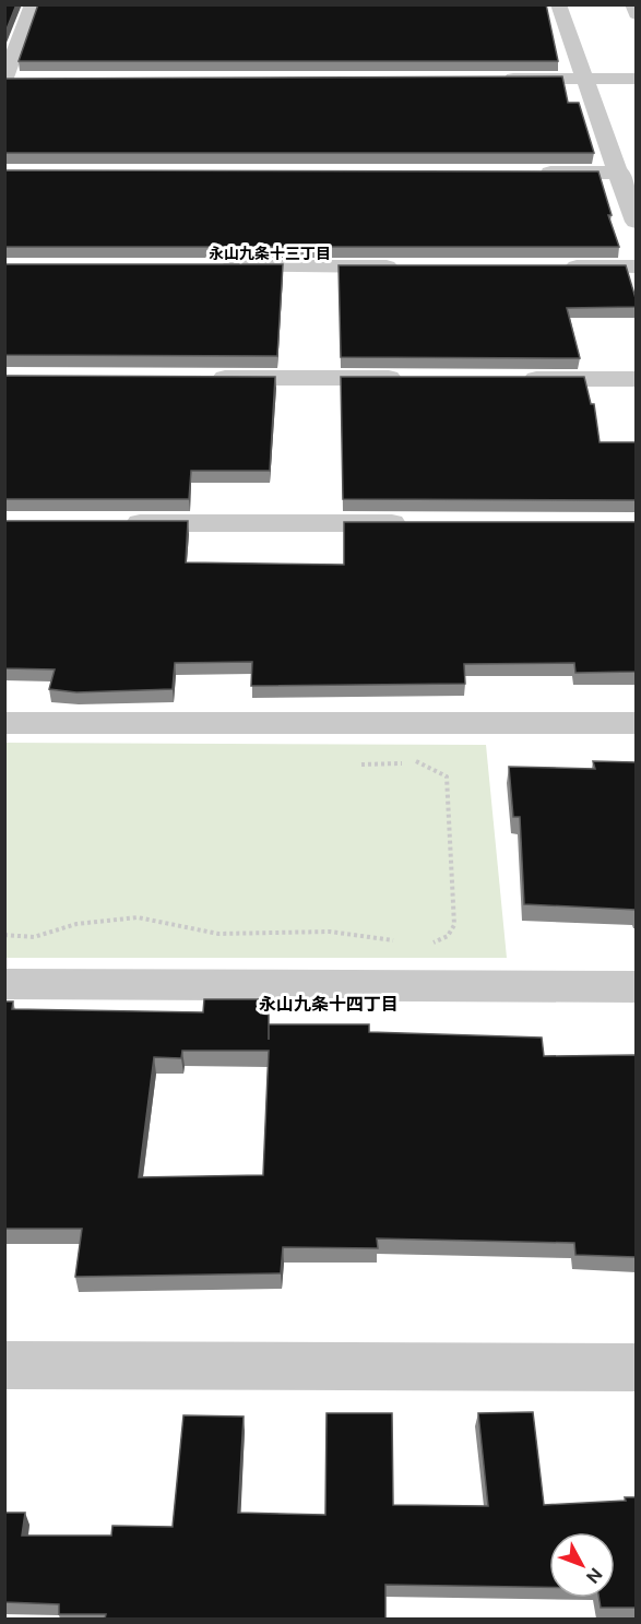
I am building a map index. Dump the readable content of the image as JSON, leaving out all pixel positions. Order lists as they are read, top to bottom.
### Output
{
  "districts": ["永山九条十三丁目", "永山九条十四丁目"],
  "north": "bottom right"
}
